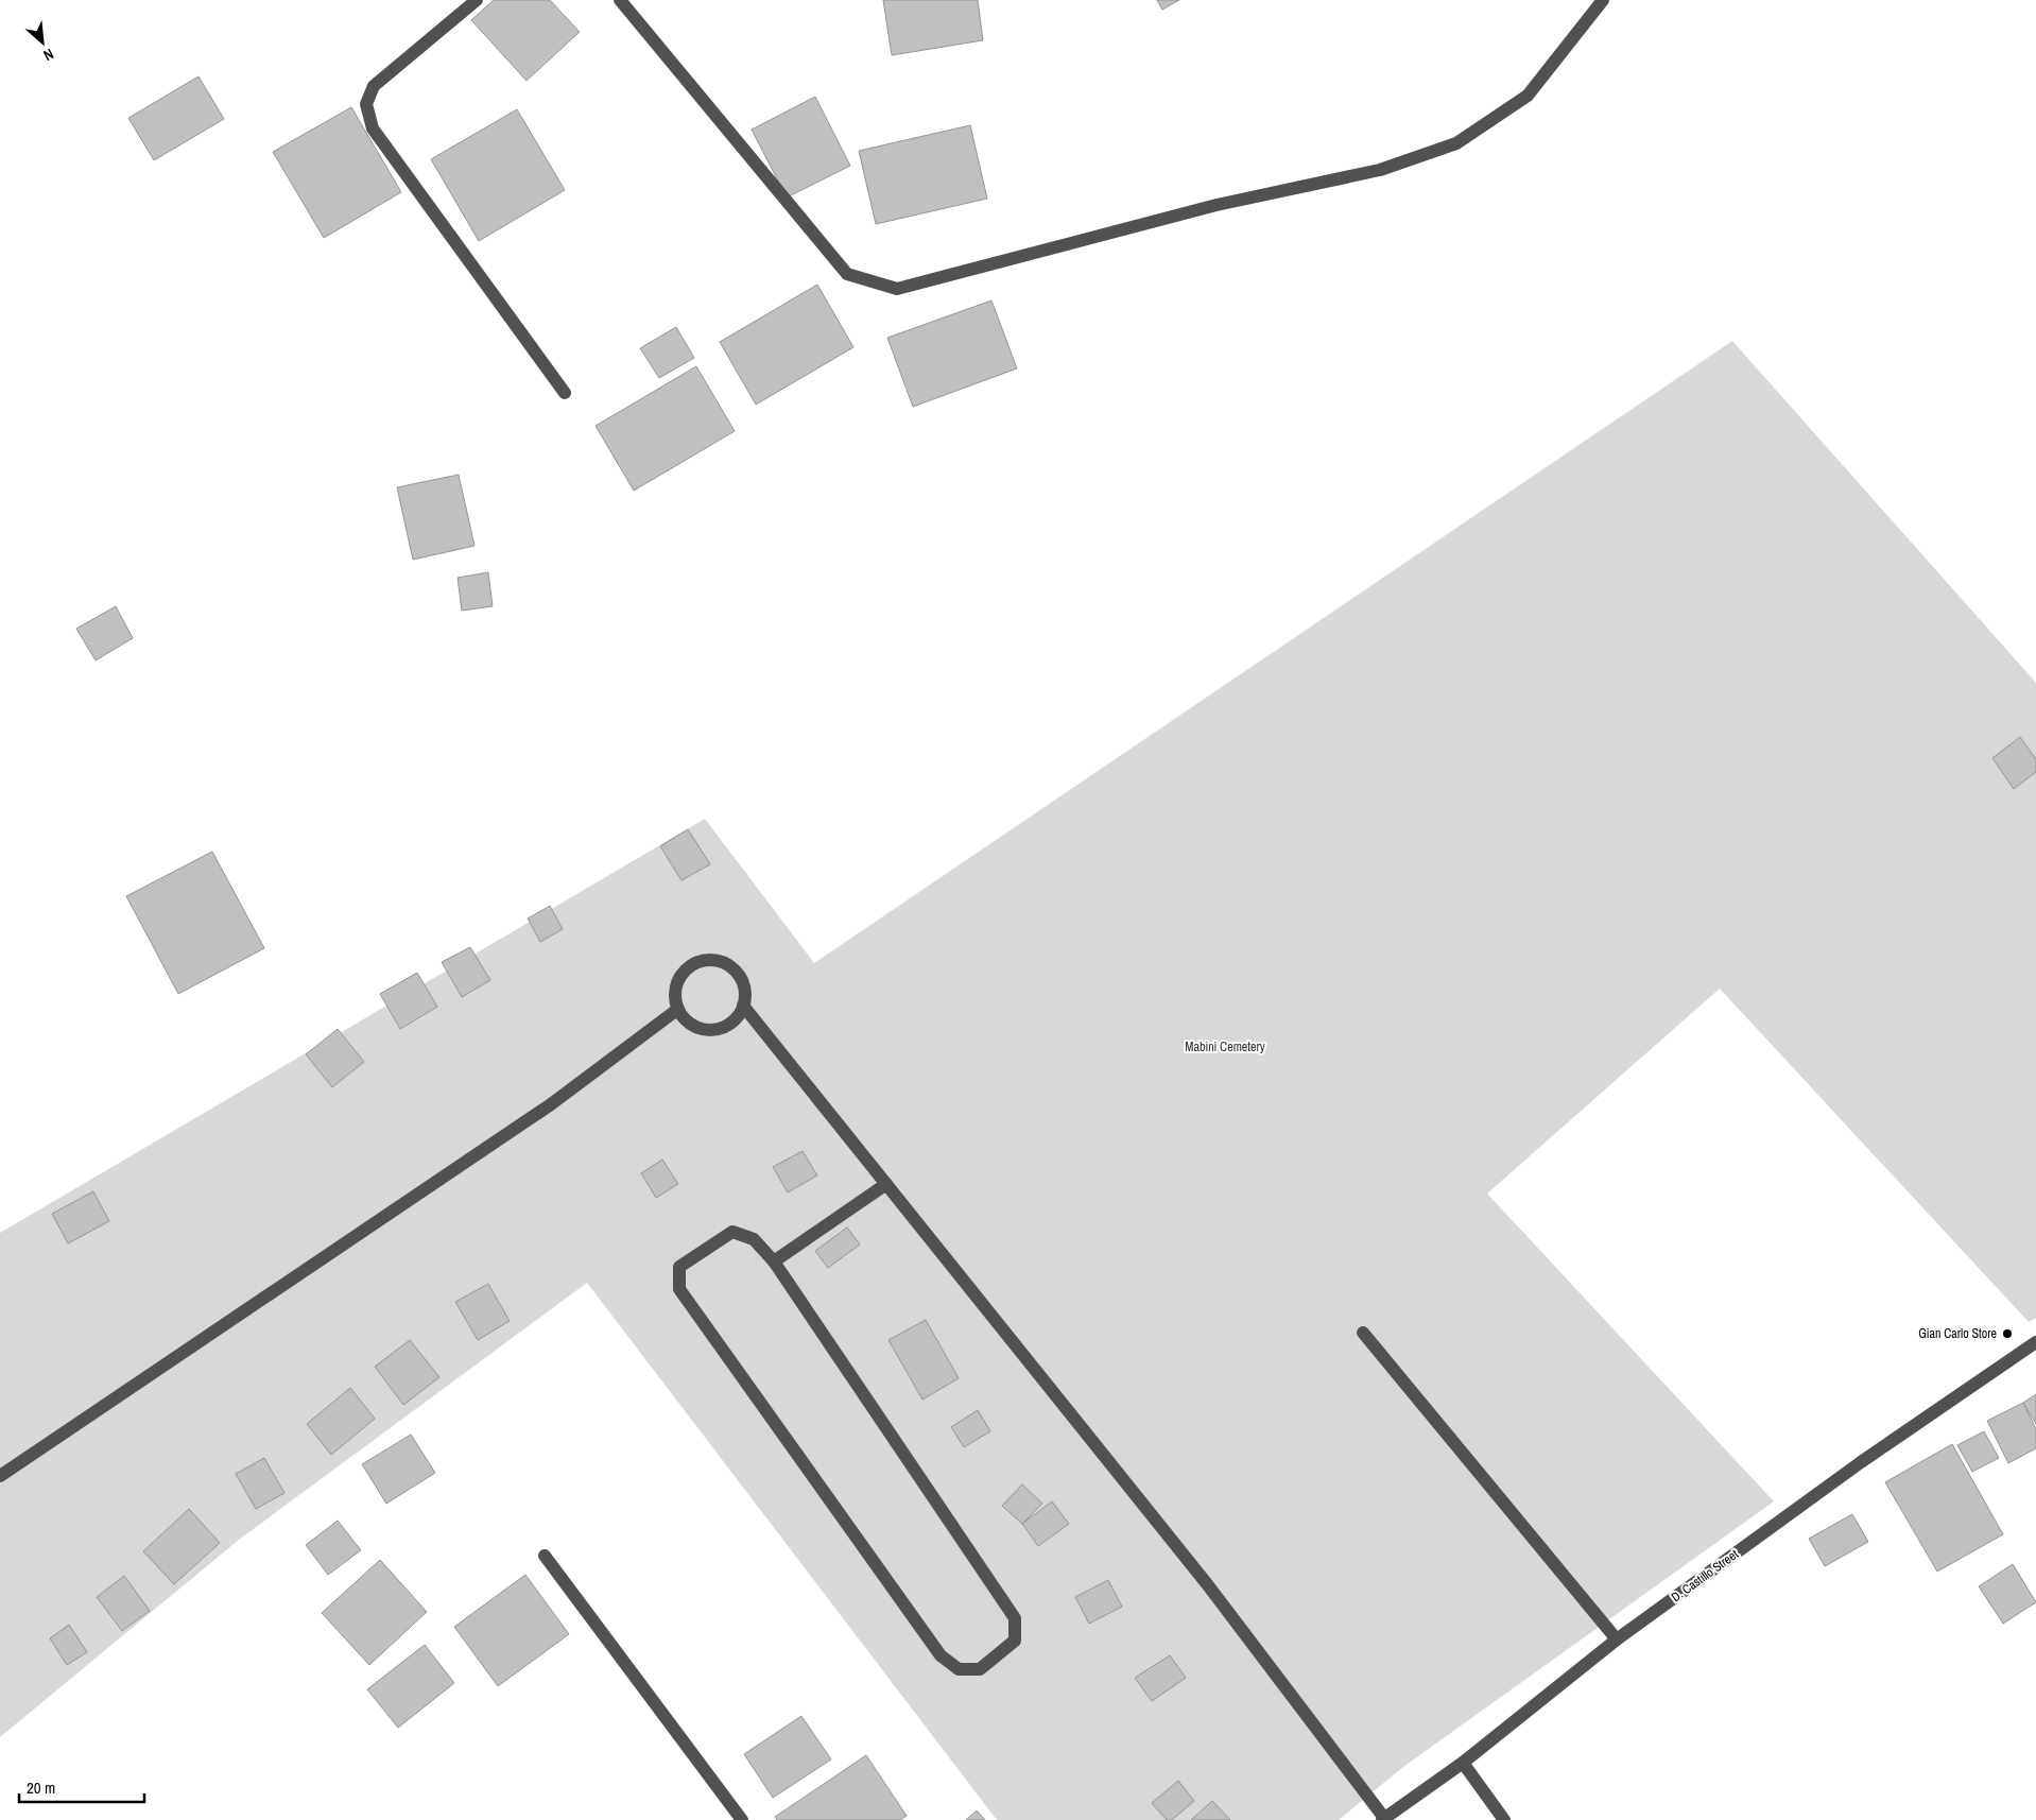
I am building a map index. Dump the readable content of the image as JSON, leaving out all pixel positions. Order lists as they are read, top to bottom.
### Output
{
  "streets": {
    "street": ["D. Castillo Street"]
  },
  "parks": ["Mabini Cemetery"],
  "places": ["Gian Carlo Store"],
  "scale_bar": "20 m",
  "north": "bottom right"
}
